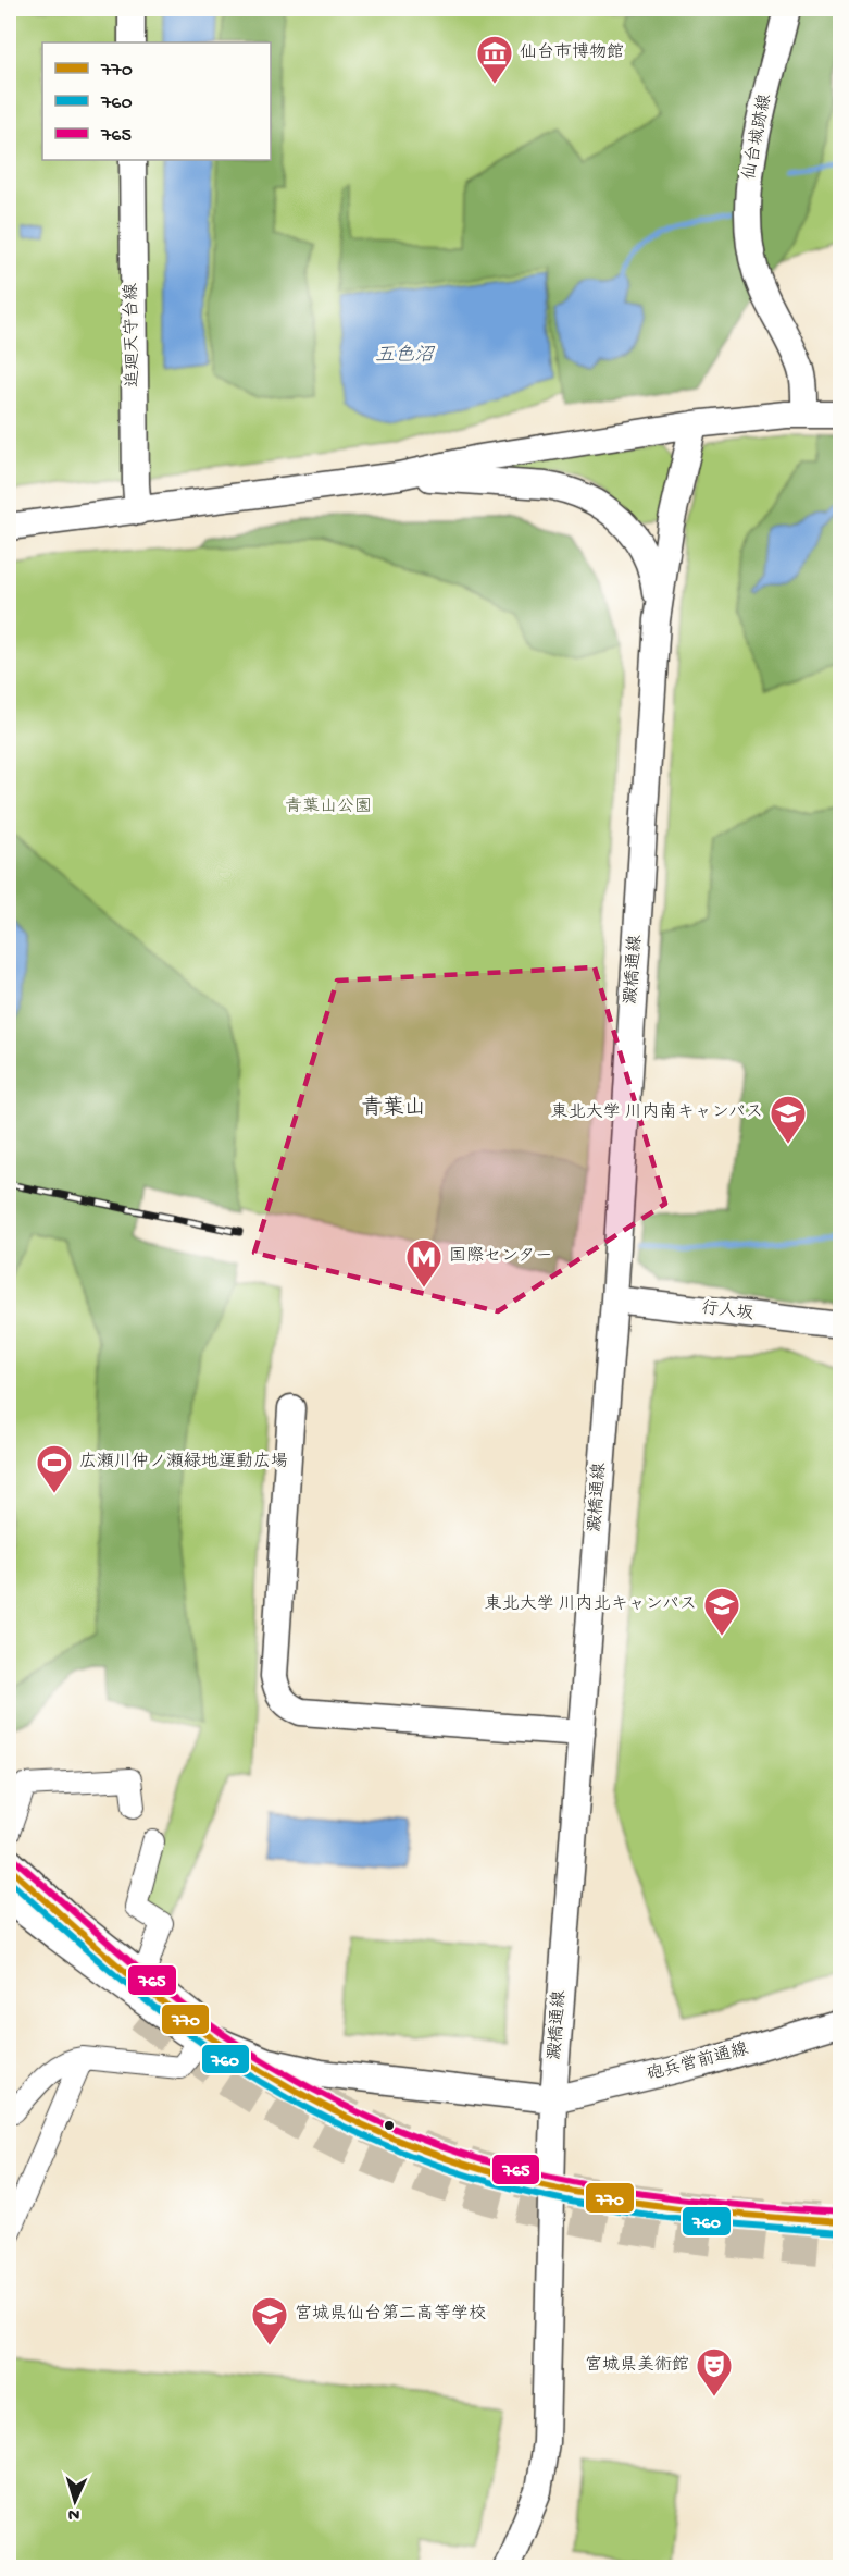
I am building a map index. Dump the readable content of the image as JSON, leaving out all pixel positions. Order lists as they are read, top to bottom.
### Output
{
  "streets": {
    "street": [
      "仙台城跡線",
      "追廻天守台線",
      "澱橋通線",
      "行人坂",
      "砲兵営前通線"
    ]
  },
  "crossings": [
    ["澱橋通線", "行人坂"],
    ["澱橋通線", "砲兵営前通線"]
  ],
  "districts": ["青葉山"],
  "water": ["五色沼"],
  "parks": ["青葉山公園"],
  "places": {
    "museum": ["仙台市博物館"],
    "school or university": ["東北大学 川内南キャンパス", "東北大学 川内北キャンパス", "宮城県仙台第二高等学校"],
    "metro station": ["国際センター"],
    "sports": ["広瀬川仲ノ瀬緑地運動広場"],
    "theatre": ["宮城県美術館"]
  },
  "lines": ["transit line 765", "transit line 770", "transit line 760"],
  "legend": ["770", "760", "765"],
  "north": "bottom"
}
